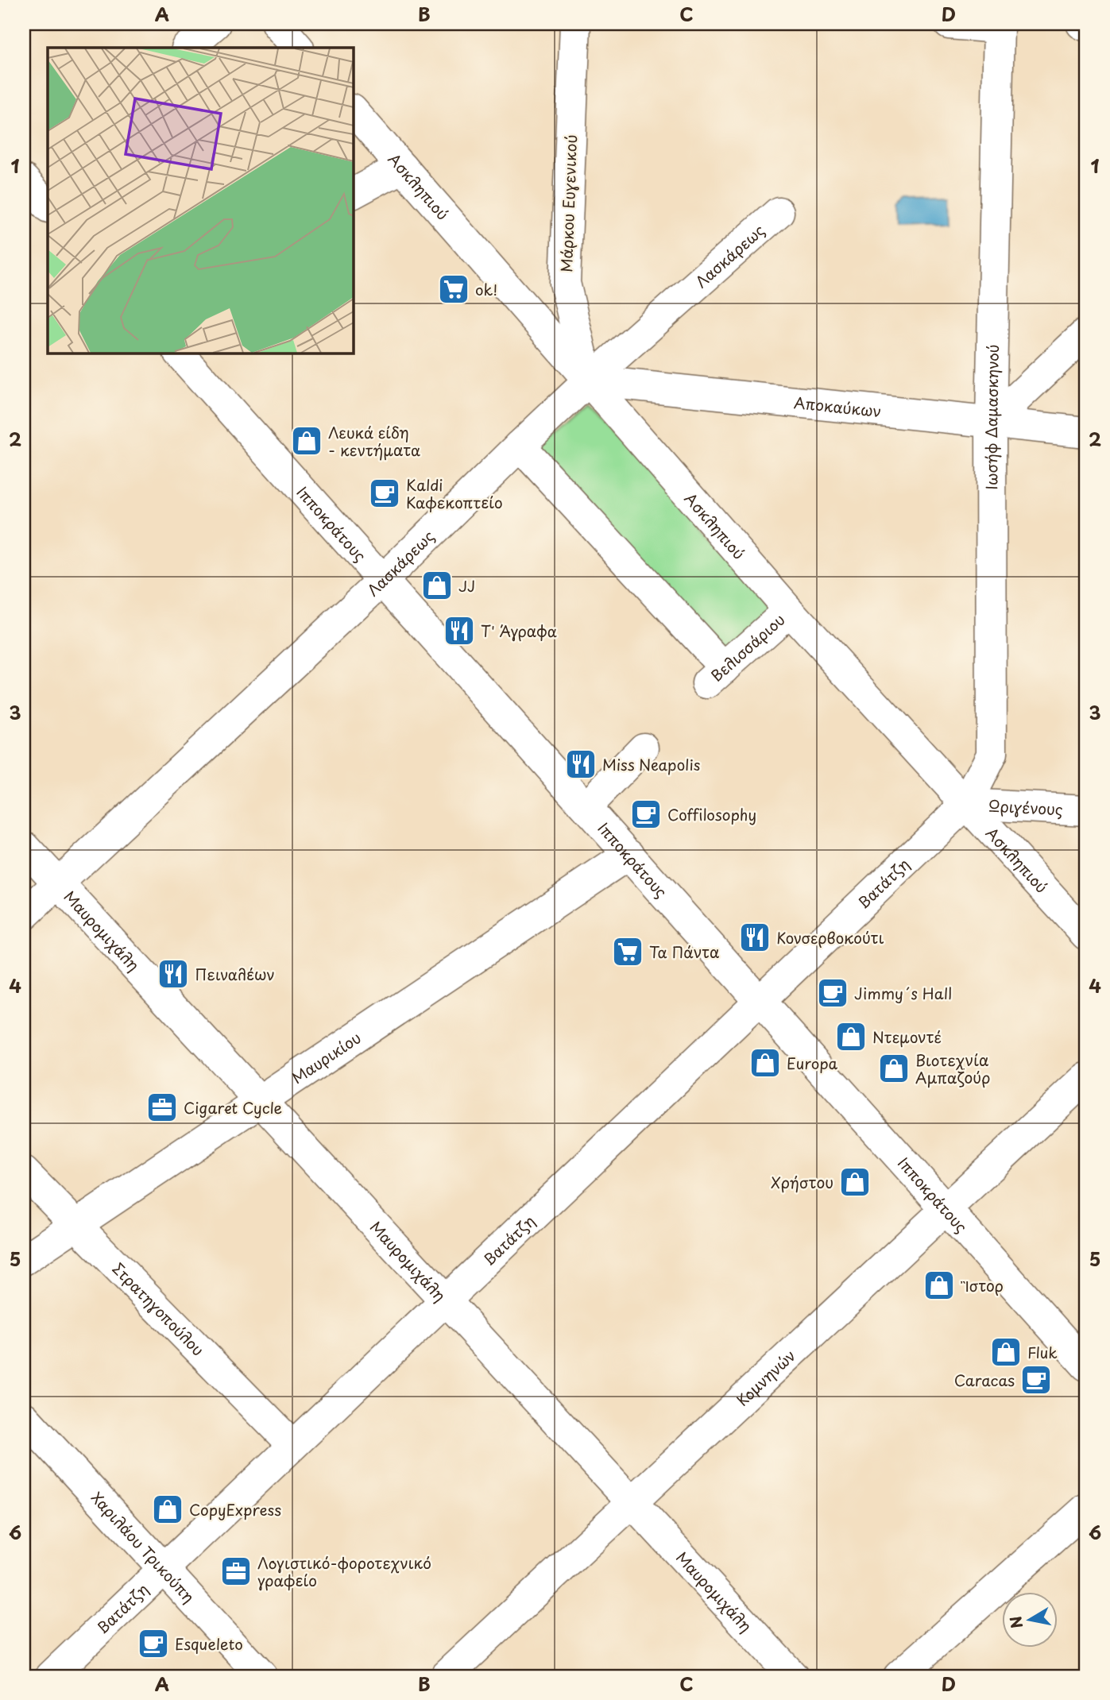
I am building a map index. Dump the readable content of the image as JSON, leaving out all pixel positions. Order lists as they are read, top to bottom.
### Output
{
  "streets": {
    "street": [
      "Ασκληπιού",
      "Μάρκου Ευγενικού",
      "Λασκάρεως",
      "Αποκαύκων",
      "Ιωσήφ Δαμασκηνού",
      "Ιπποκράτους",
      "Βελισσάριου",
      "Ωριγένους",
      "Βατάτζη",
      "Μαυρομιχάλη",
      "Μαυρικίου",
      "Στρατηγοπούλου",
      "Κομνηνών",
      "Χαριλάου Τρικούπη"
    ]
  },
  "crossings": [
    ["Ασκληπιού", "Μάρκου Ευγενικού"],
    ["Ασκληπιού", "Λασκάρεως"],
    ["Ασκληπιού", "Αποκαύκων"],
    ["Ασκληπιού", "Ιωσήφ Δαμασκηνού"],
    ["Ασκληπιού", "Βελισσάριου"],
    ["Ασκληπιού", "Ωριγένους"],
    ["Ασκληπιού", "Βατάτζη"],
    ["Μάρκου Ευγενικού", "Λασκάρεως"],
    ["Μάρκου Ευγενικού", "Αποκαύκων"],
    ["Λασκάρεως", "Αποκαύκων"],
    ["Λασκάρεως", "Ιπποκράτους"],
    ["Λασκάρεως", "Βελισσάριου"],
    ["Λασκάρεως", "Μαυρομιχάλη"],
    ["Αποκαύκων", "Ιωσήφ Δαμασκηνού"],
    ["Ιωσήφ Δαμασκηνού", "Ωριγένους"],
    ["Ιωσήφ Δαμασκηνού", "Βατάτζη"],
    ["Ιπποκράτους", "Βατάτζη"],
    ["Ιπποκράτους", "Μαυρικίου"],
    ["Ιπποκράτους", "Κομνηνών"],
    ["Ωριγένους", "Βατάτζη"],
    ["Βατάτζη", "Μαυρομιχάλη"],
    ["Βατάτζη", "Στρατηγοπούλου"],
    ["Βατάτζη", "Χαριλάου Τρικούπη"],
    ["Μαυρομιχάλη", "Μαυρικίου"],
    ["Μαυρομιχάλη", "Κομνηνών"],
    ["Μαυρικίου", "Στρατηγοπούλου"]
  ],
  "places": {
    "supermarket": ["ok!", "Τα Πάντα"],
    "shop": [
      "Λευκά είδη - κεντήματα",
      "JJ",
      "Ντεμοντέ",
      "Europa",
      "Βιοτεχνία Αμπαζούρ",
      "Χρήστου",
      "Ἲστορ",
      "Fluk",
      "CopyExpress"
    ],
    "cafe": [
      "Kaldi Καφεκοπτείο",
      "Coffilosophy",
      "Jimmy´s Hall",
      "Caracas",
      "Esqueleto"
    ],
    "restaurant": [
      "Τ' Άγραφα",
      "Miss Neapolis",
      "Κονσερβοκούτι",
      "Πειναλέων"
    ],
    "office": ["Cigaret Cycle", "Λογιστικό-φοροτεχνικό γραφείο"]
  },
  "north": "left",
  "grid": {
    "columns": [
      "A",
      "B",
      "C",
      "D"
    ],
    "rows": [
      "1",
      "2",
      "3",
      "4",
      "5",
      "6"
    ]
  }
}
